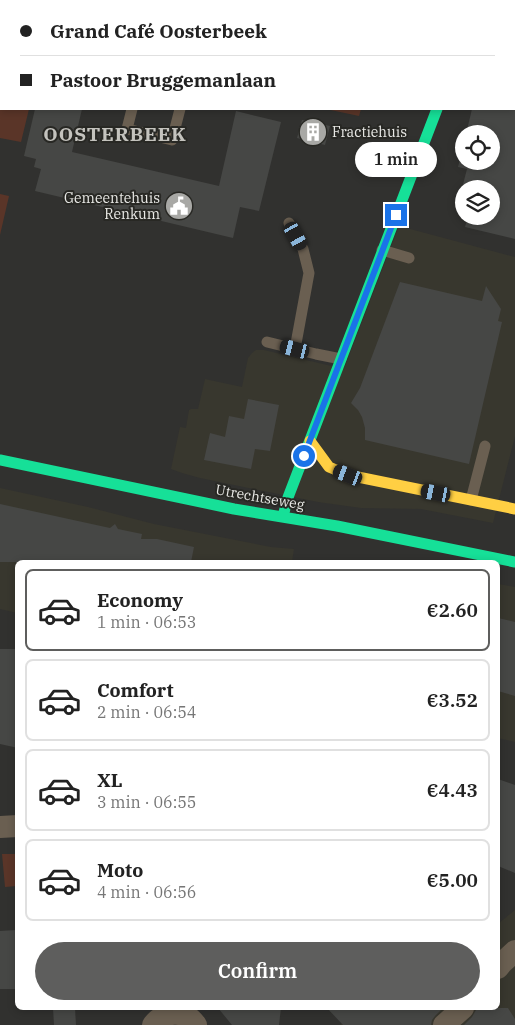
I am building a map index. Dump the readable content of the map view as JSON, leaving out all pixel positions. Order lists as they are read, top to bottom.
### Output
{
  "streets": {
    "street": ["Utrechtseweg"]
  },
  "districts": ["OOSTERBEEK"],
  "places": {
    "building": ["Fractiehuis"],
    "public building": ["Gemeentehuis Renkum"]
  },
  "page": {
    "banner": ["Grand Café Oosterbeek", "Pastoor Bruggemanlaan"],
    "bubble": "1 min",
    "list": [
      {
        "name": "Economy",
        "note": "1 min · 06:53",
        "value": "€2.60"
      },
      {
        "name": "Comfort",
        "note": "2 min · 06:54",
        "value": "€3.52"
      },
      {
        "name": "XL",
        "note": "3 min · 06:55",
        "value": "€4.43"
      },
      {
        "name": "Moto",
        "note": "4 min · 06:56",
        "value": "€5.00"
      }
    ],
    "buttons": "Confirm"
  }
}
